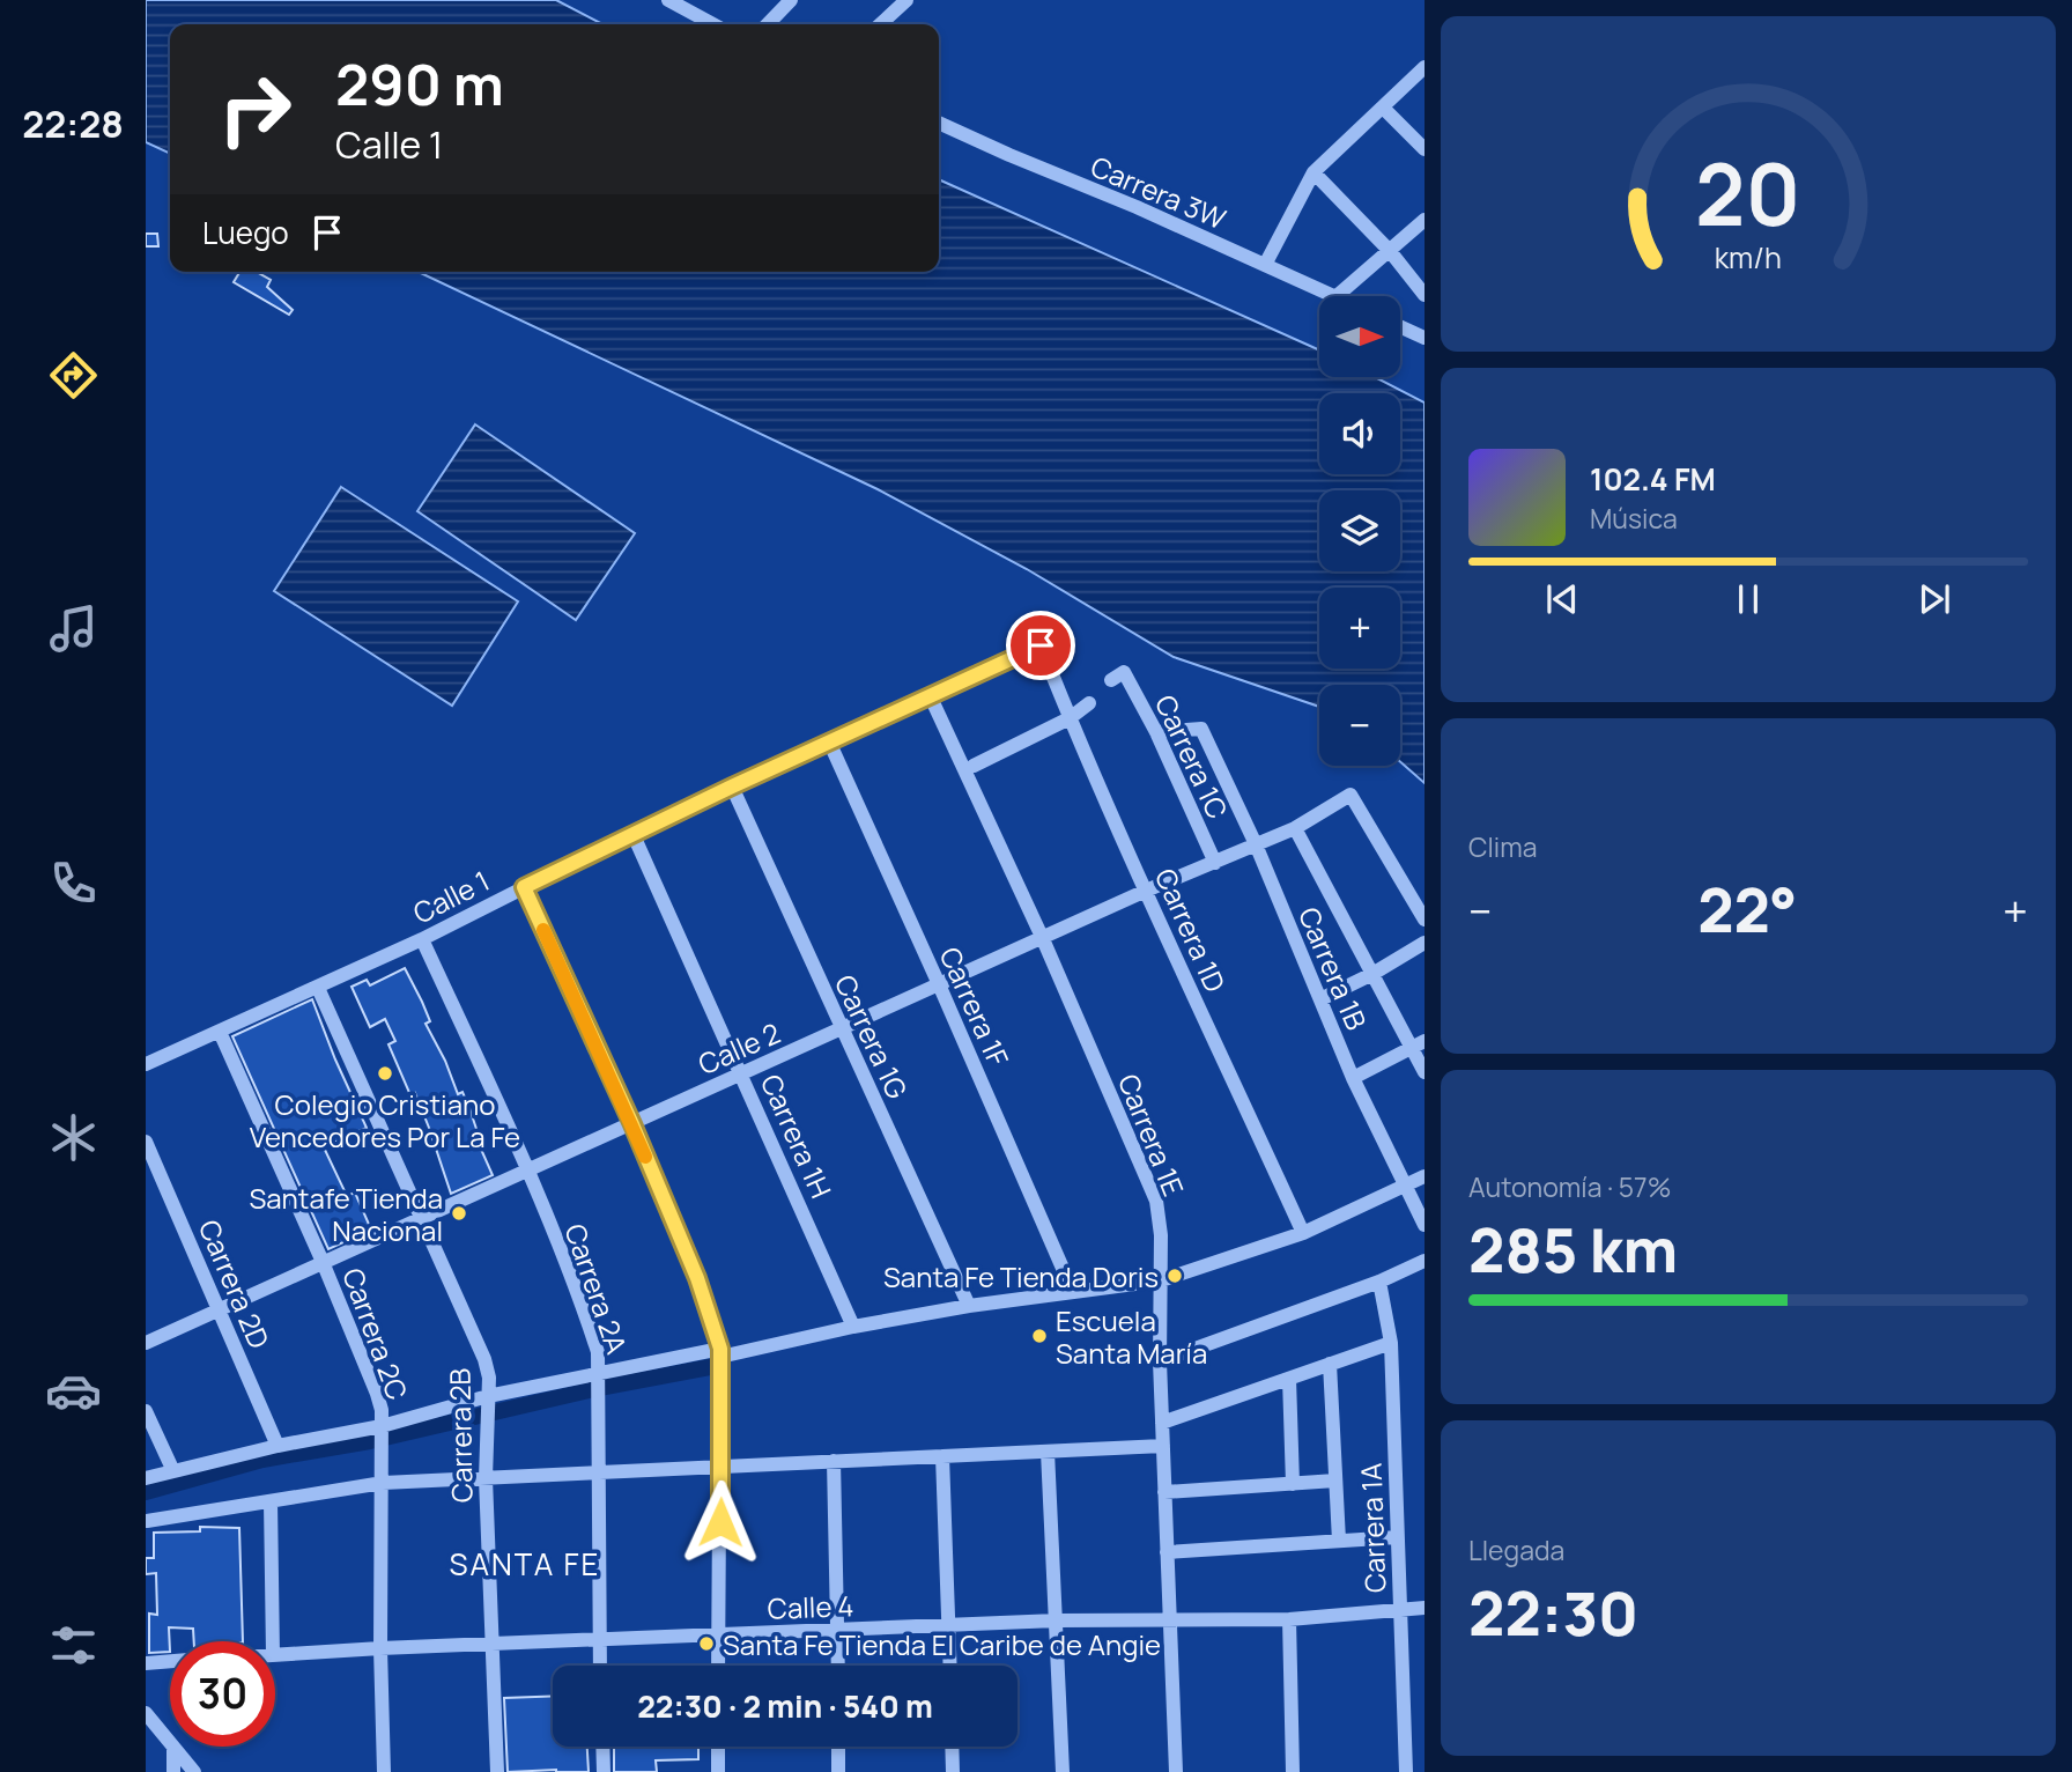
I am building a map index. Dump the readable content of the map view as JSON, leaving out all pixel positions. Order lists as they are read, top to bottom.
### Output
{
  "streets": {
    "street": [
      "Carrera 3W",
      "Carrera 1C",
      "Calle 1",
      "Carrera 1D",
      "Carrera 1B",
      "Carrera 1F",
      "Carrera 1G",
      "Calle 2",
      "Carrera 1E",
      "Carrera 1H",
      "Carrera 2D",
      "Carrera 2A",
      "Carrera 2C",
      "Carrera 2B",
      "Carrera 1A",
      "Calle 4"
    ]
  },
  "crossings": [
    ["Carrera 1C", "Carrera 1B"],
    ["Carrera 1C", "Calle 2"],
    ["Calle 1", "Carrera 1D"],
    ["Calle 1", "Carrera 1F"],
    ["Calle 1", "Carrera 1G"],
    ["Calle 1", "Carrera 1E"],
    ["Calle 1", "Carrera 1H"],
    ["Calle 1", "Carrera 2A"],
    ["Calle 1", "Carrera 2C"],
    ["Calle 1", "Carrera 2B"],
    ["Carrera 1D", "Calle 2"],
    ["Carrera 1B", "Calle 2"],
    ["Carrera 1F", "Calle 2"],
    ["Carrera 1G", "Calle 2"],
    ["Calle 2", "Carrera 1E"],
    ["Calle 2", "Carrera 1H"],
    ["Calle 2", "Carrera 2D"],
    ["Calle 2", "Carrera 2A"],
    ["Calle 2", "Carrera 2C"],
    ["Calle 2", "Carrera 2B"],
    ["Carrera 1E", "Calle 4"],
    ["Carrera 2A", "Calle 4"],
    ["Carrera 2C", "Calle 4"],
    ["Carrera 2B", "Calle 4"],
    ["Carrera 1A", "Calle 4"]
  ],
  "districts": ["SANTA FE"],
  "places": [
    "Colegio Cristiano Vencedores Por La Fe",
    "Santafe Tienda Nacional",
    "Santa Fe Tienda Doris",
    "Escuela Santa María",
    "Santa Fe Tienda El Caribe de Angie"
  ],
  "north": "right",
  "page": {
    "tabs": "22:28",
    "turn": ["290 m", "Calle 1"],
    "then": "Luego",
    "map_buttons": ["+", "−"],
    "song": ["102.4 FM", "Música"],
    "tile": [
      "Clima",
      ["Autonomía · 57%", "285 km"],
      ["Llegada", "22:30"]
    ],
    "heat": ["−", "22°", "+"],
    "limit": "30",
    "trip": "22:30 · 2 min · 540 m",
    "gauge": ["20", "km/h"]
  }
}
